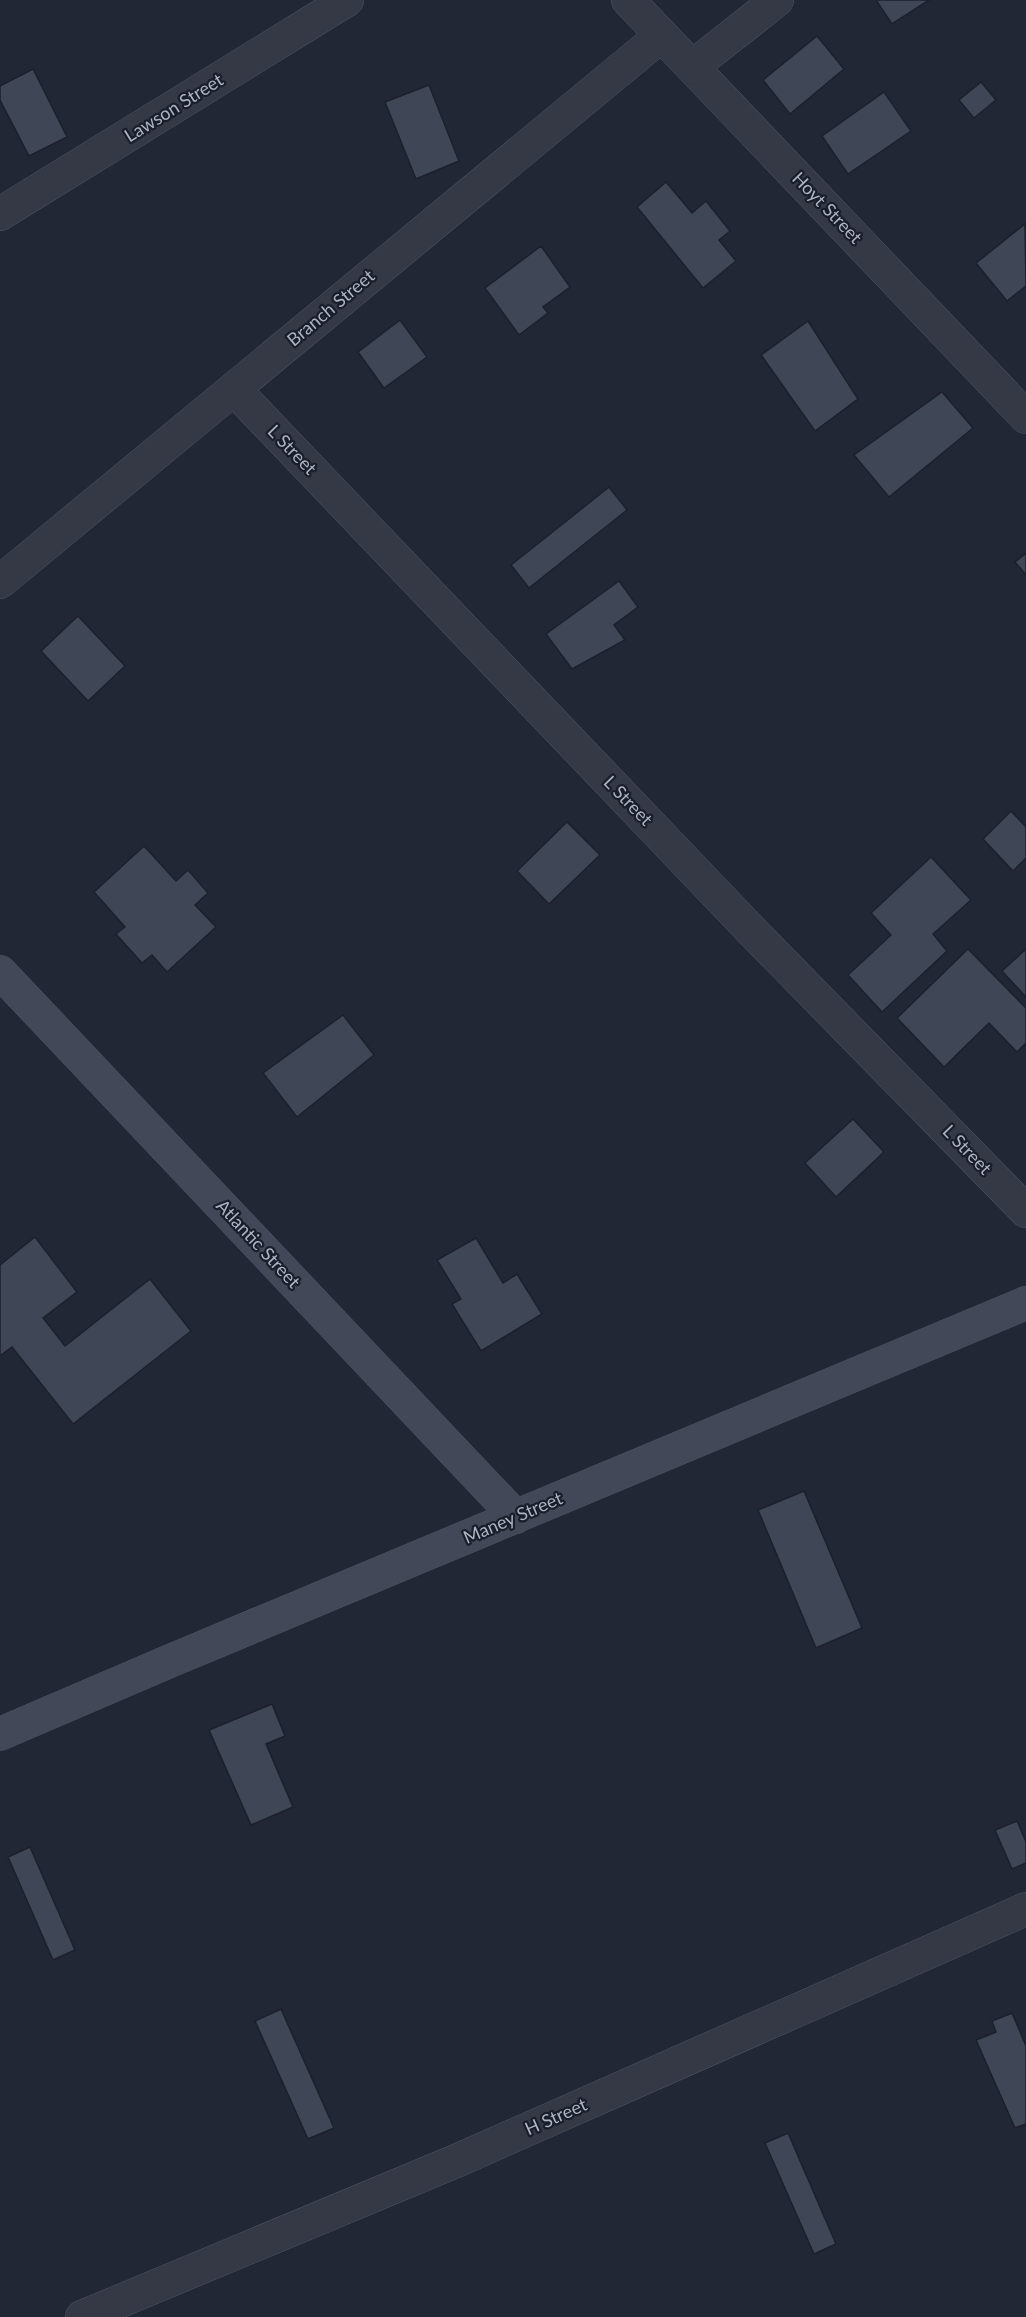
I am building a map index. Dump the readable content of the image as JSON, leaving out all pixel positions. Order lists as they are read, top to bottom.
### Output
{
  "streets": {
    "street": [
      "Lawson Street",
      "Hoyt Street",
      "Branch Street",
      "L Street",
      "Atlantic Street",
      "Maney Street",
      "H Street"
    ]
  },
  "crossings": [
    ["Hoyt Street", "Branch Street"],
    ["Branch Street", "L Street"],
    ["Atlantic Street", "Maney Street"]
  ]
}
